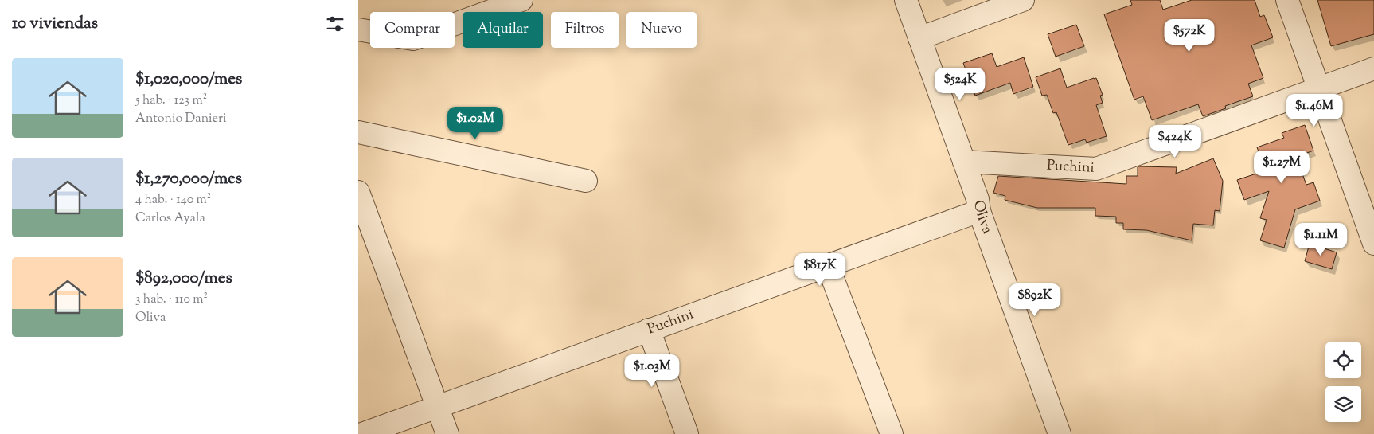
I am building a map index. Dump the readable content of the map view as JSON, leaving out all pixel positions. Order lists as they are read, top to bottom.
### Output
{
  "streets": {
    "street": ["Puchini", "Oliva"]
  },
  "crossings": [
    ["Puchini", "Oliva"]
  ],
  "page": {
    "heading": "10 viviendas",
    "chip": [
      "Comprar",
      "Alquilar",
      "Filtros",
      "Nuevo"
    ],
    "price": [
      "$572K",
      "$524K",
      "$1.46M",
      "$1.02M",
      "$424K",
      "$1.27M",
      "$1.11M",
      "$817K",
      "$892K",
      "$1.03M"
    ],
    "list": [
      {
        "name": "$1,020,000/mes",
        "note": "5 hab. · 123 m² · Antonio Danieri"
      },
      {
        "name": "$1,270,000/mes",
        "note": "4 hab. · 140 m² · Carlos Ayala"
      },
      {
        "name": "$892,000/mes",
        "note": "3 hab. · 110 m² · Oliva"
      }
    ]
  }
}
